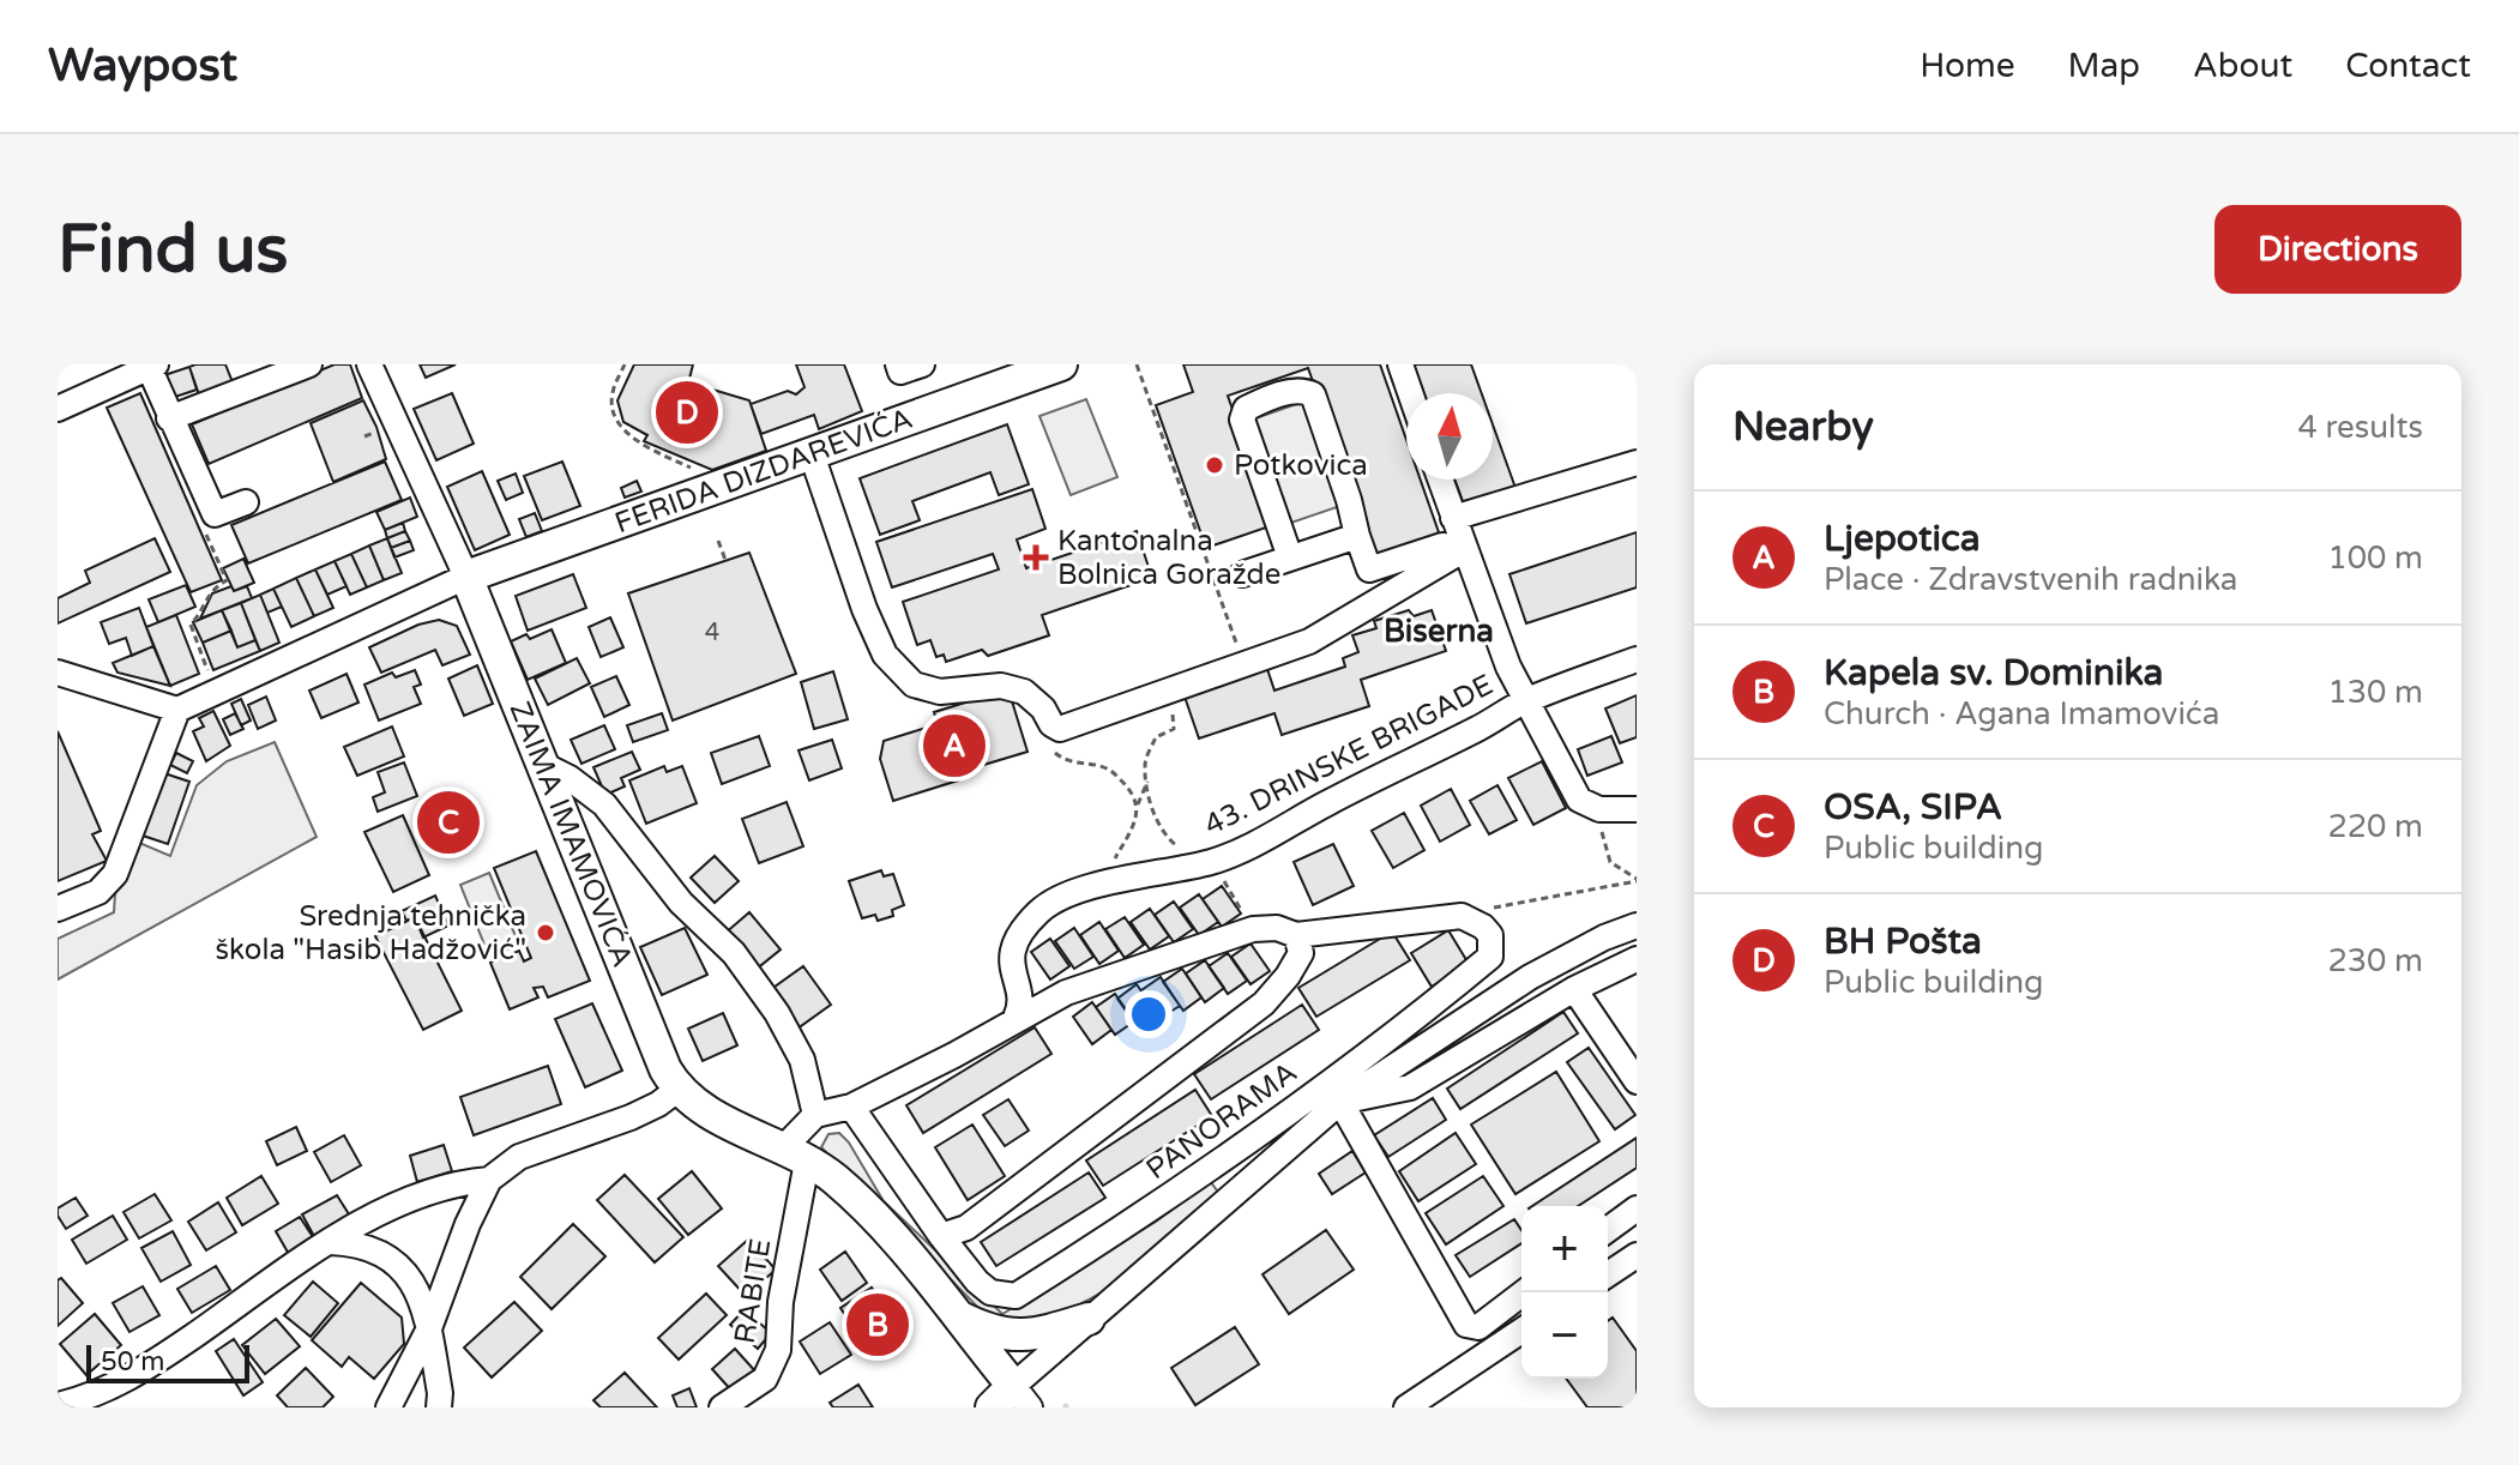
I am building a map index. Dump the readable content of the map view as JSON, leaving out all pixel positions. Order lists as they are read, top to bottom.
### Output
{
  "streets": {
    "main road": ["FERIDA DIZDAREVIĆA", "ZAIMA IMAMOVIĆA"],
    "street": ["43. DRINSKE BRIGADE", "PANORAMA", "RABITE"]
  },
  "crossings": [
    ["FERIDA DIZDAREVIĆA", "ZAIMA IMAMOVIĆA"]
  ],
  "districts": ["Biserna"],
  "places": {
    "other": ["Potkovica", "Srednja tehnička škola \"Hasib Hadžović\""],
    "health": ["Kantonalna Bolnica Goražde"]
  },
  "house_numbers": ["4"],
  "scale_bar": "50 m",
  "north": "top",
  "page": {
    "header": "Waypost",
    "nav": [
      "Home",
      "Map",
      "About",
      "Contact"
    ],
    "buttons": "Directions",
    "title": "Find us",
    "heading": ["Nearby", "4 results"],
    "pins": [
      "D",
      "A",
      "C",
      "B"
    ],
    "list": [
      {
        "mark": "A",
        "name": "Ljepotica",
        "note": "Place · Zdravstvenih radnika",
        "value": "100 m"
      },
      {
        "mark": "B",
        "name": "Kapela sv. Dominika",
        "note": "Church · Agana Imamovića",
        "value": "130 m"
      },
      {
        "mark": "C",
        "name": "OSA, SIPA",
        "note": "Public building",
        "value": "220 m"
      },
      {
        "mark": "D",
        "name": "BH Pošta",
        "note": "Public building",
        "value": "230 m"
      }
    ],
    "map_buttons": ["+", "−"],
    "scale": "50 m"
  }
}
